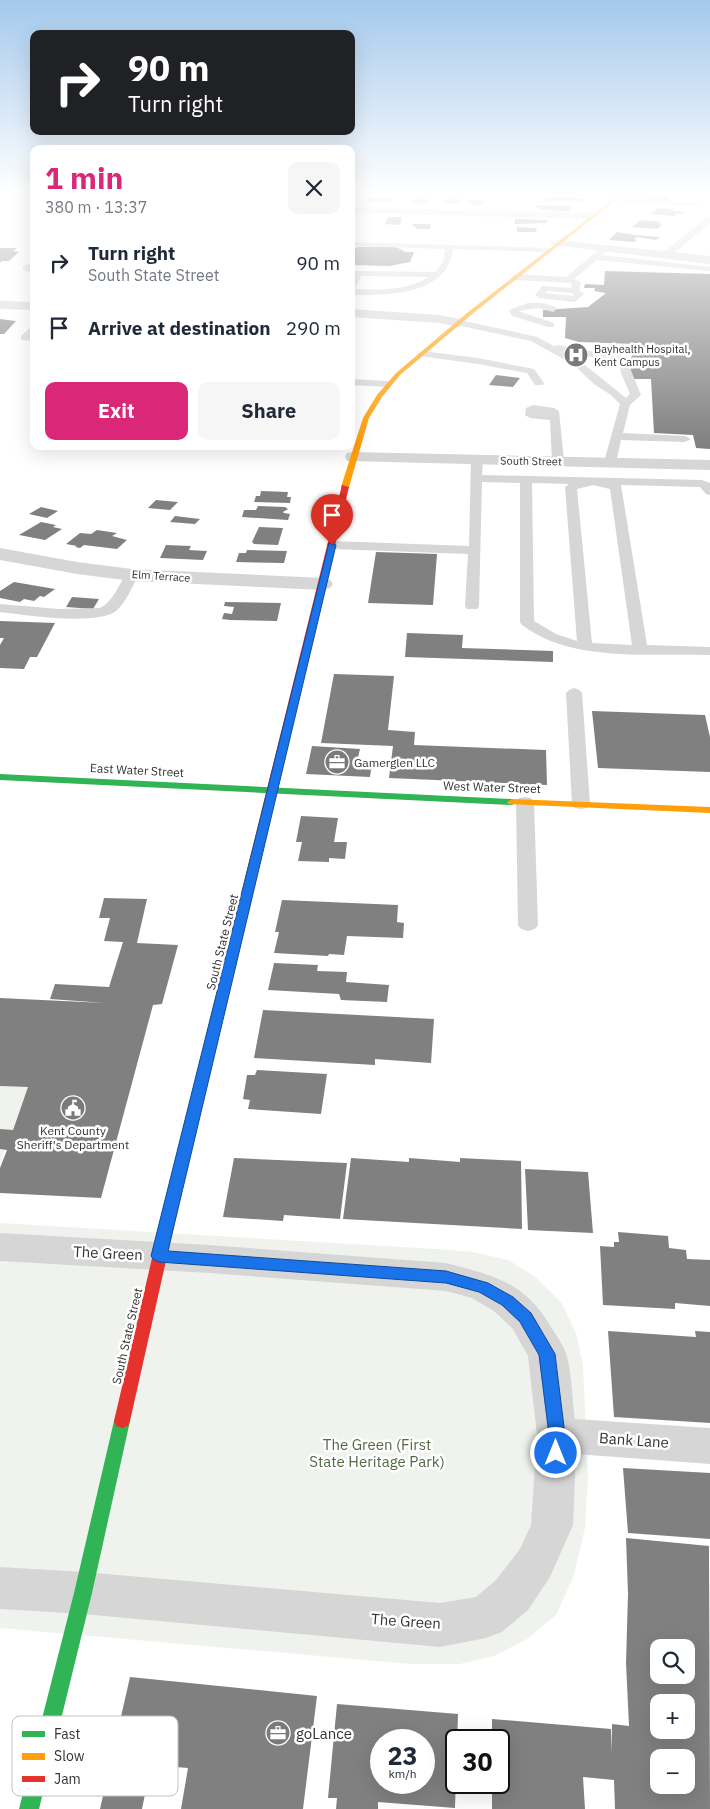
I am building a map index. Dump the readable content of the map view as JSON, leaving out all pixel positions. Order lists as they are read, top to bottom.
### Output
{
  "streets": {
    "main road": ["East Water Street", "West Water Street", "South State Street"],
    "street": [
      "South Street",
      "Elm Terrace",
      "The Green",
      "Bank Lane"
    ]
  },
  "crossings": [
    ["South Street", "South State Street"],
    ["Elm Terrace", "South State Street"],
    ["East Water Street", "West Water Street"],
    ["East Water Street", "South State Street"],
    ["West Water Street", "South State Street"],
    ["South State Street", "The Green"],
    ["The Green", "Bank Lane"]
  ],
  "parks": ["The Green (First State Heritage Park)"],
  "places": {
    "hospital": ["Bayhealth Hospital, Kent Campus"],
    "office": ["Gamerglen LLC", "goLance"],
    "public building": ["Kent County Sheriff's Department"]
  },
  "legend": ["Fast", "Slow", "Jam"],
  "page": {
    "turn": ["90 m", "Turn right"],
    "heading": ["1 min", "380 m · 13:37"],
    "list": [
      {
        "name": "Turn right",
        "note": "South State Street",
        "value": "90 m"
      },
      {
        "name": "Arrive at destination",
        "value": "290 m"
      }
    ],
    "buttons": ["Exit", "Share"],
    "map_buttons": ["+", "−"],
    "speed": "23 km/h",
    "limit": "30"
  }
}
